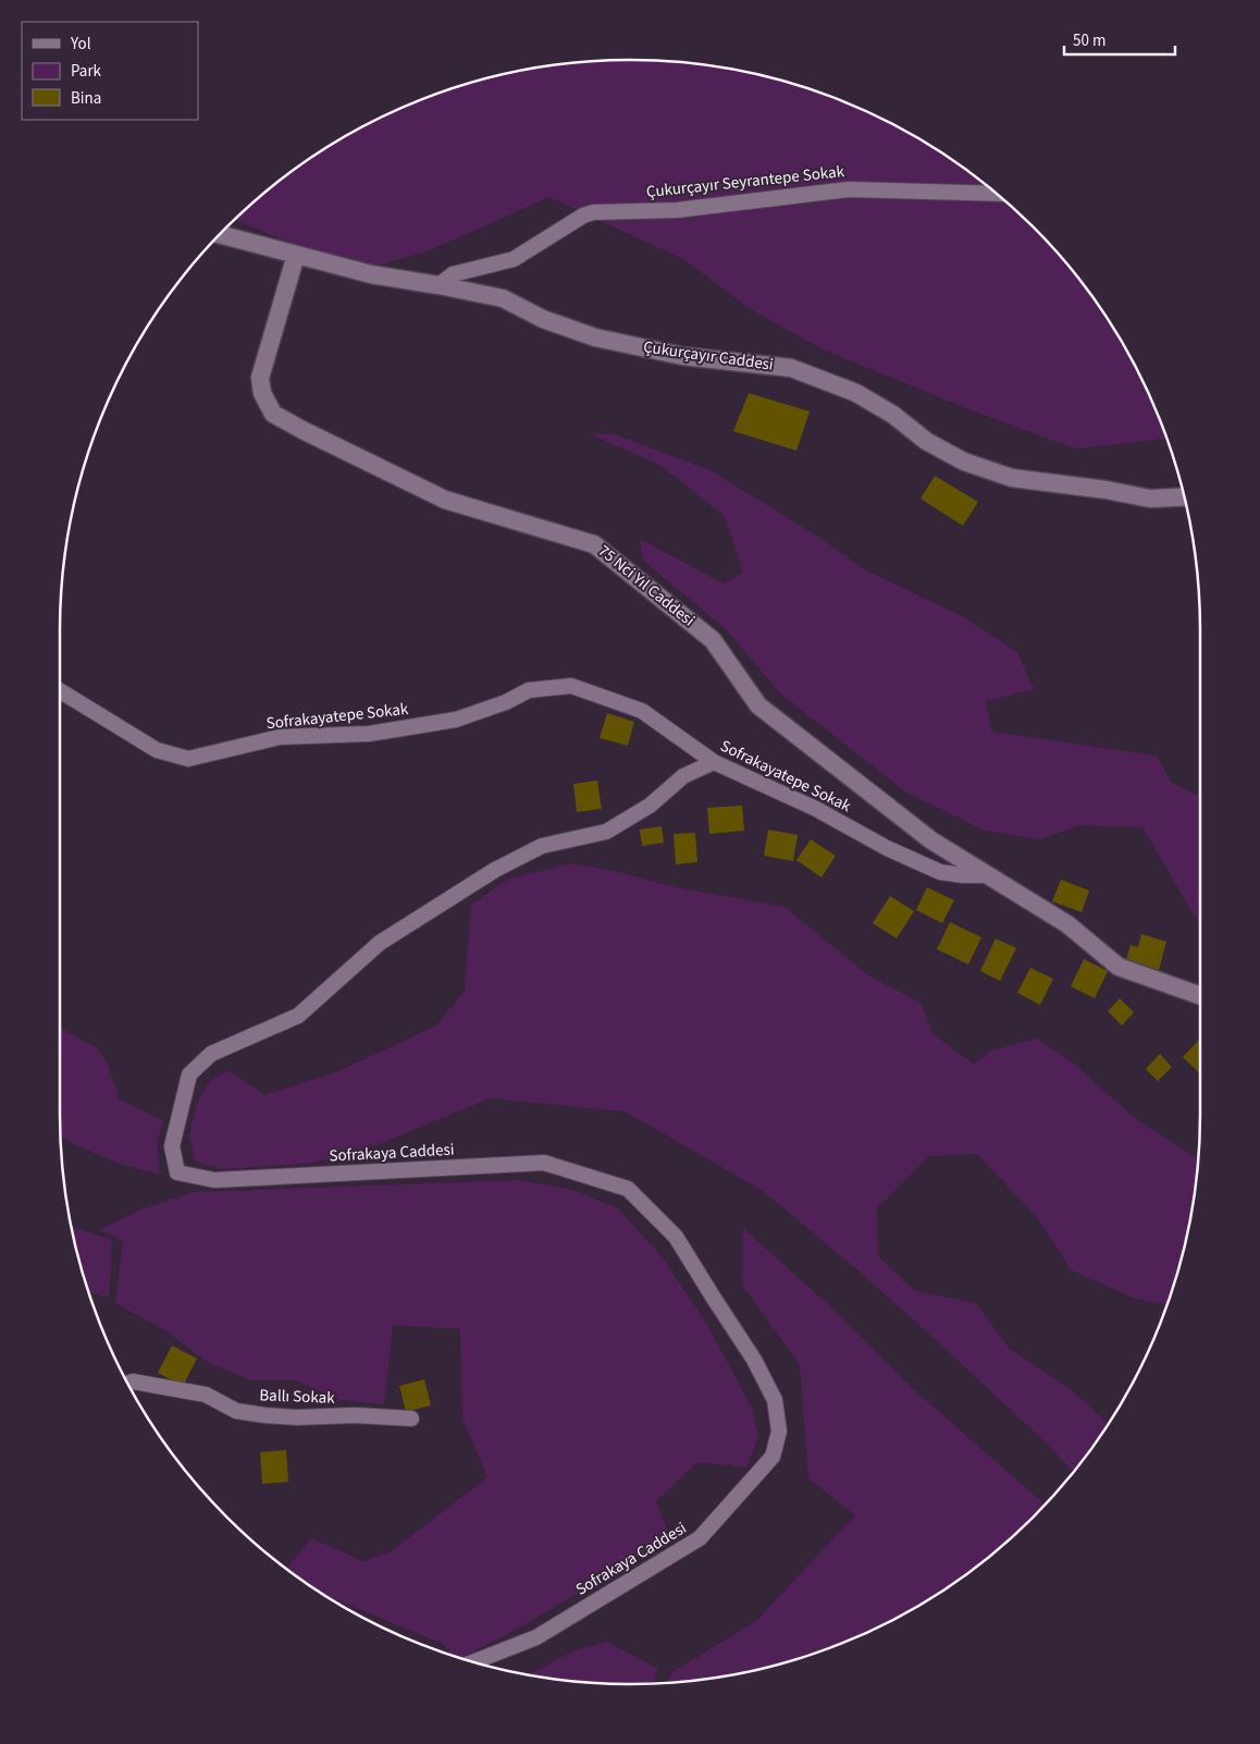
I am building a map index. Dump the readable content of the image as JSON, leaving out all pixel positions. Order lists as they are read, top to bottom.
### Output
{
  "streets": {
    "street": [
      "Çukurçayır Seyrantepe Sokak",
      "Çukurçayır Caddesi",
      "75 Nci Yıl Caddesi",
      "Sofrakayatepe Sokak",
      "Sofrakaya Caddesi",
      "Ballı Sokak"
    ]
  },
  "crossings": [
    ["Çukurçayır Seyrantepe Sokak", "Çukurçayır Caddesi"],
    ["Çukurçayır Caddesi", "75 Nci Yıl Caddesi"],
    ["75 Nci Yıl Caddesi", "Sofrakayatepe Sokak"],
    ["Sofrakayatepe Sokak", "Sofrakaya Caddesi"]
  ],
  "legend": ["Yol", "Park", "Bina"],
  "scale_bar": "50 m"
}
